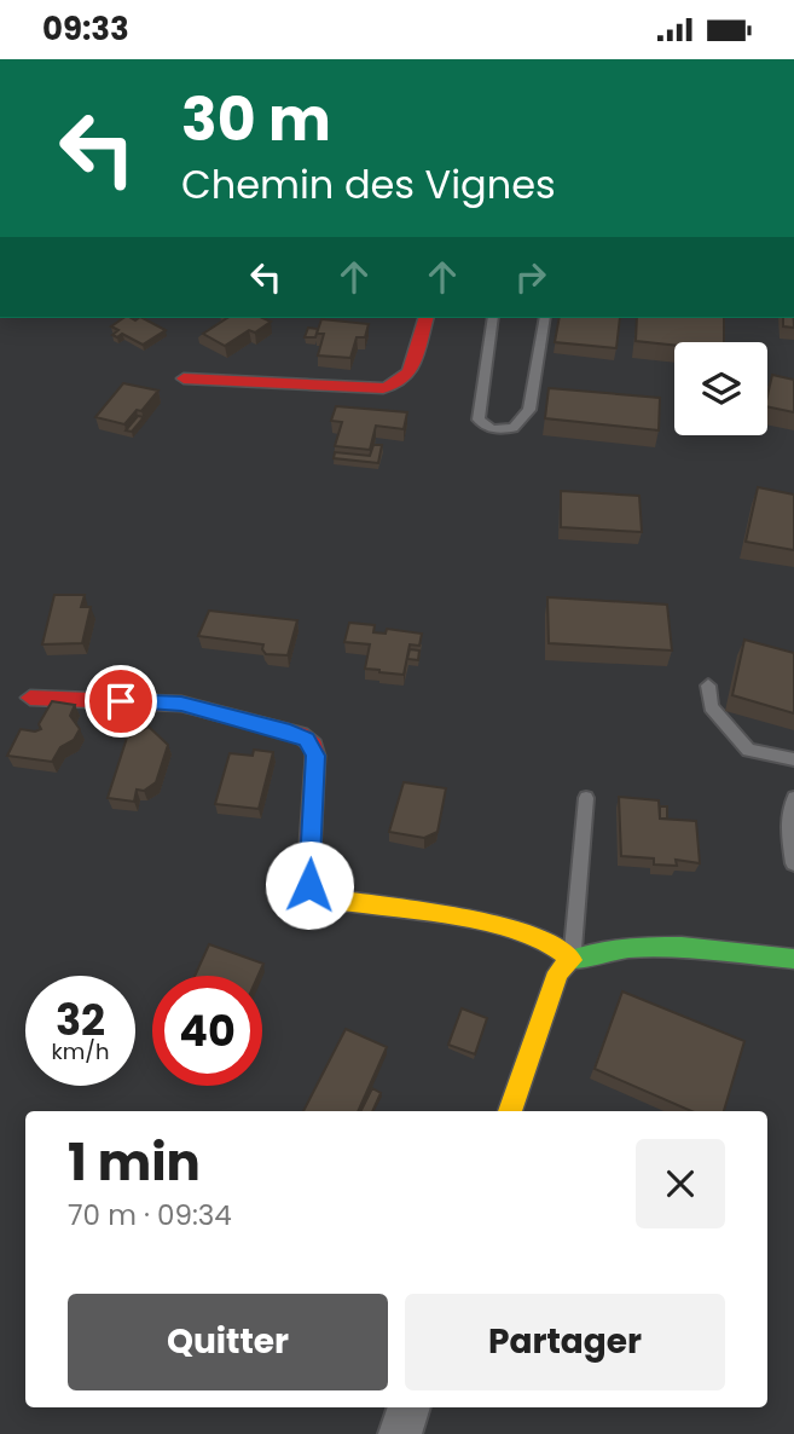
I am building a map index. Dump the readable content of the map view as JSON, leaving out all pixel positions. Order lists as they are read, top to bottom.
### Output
{
  "page": {
    "status": "09:33",
    "turn": ["30 m", "Chemin des Vignes"],
    "speed": "32 km/h",
    "limit": "40",
    "heading": ["1 min", "70 m · 09:34"],
    "buttons": ["Quitter", "Partager"]
  }
}
